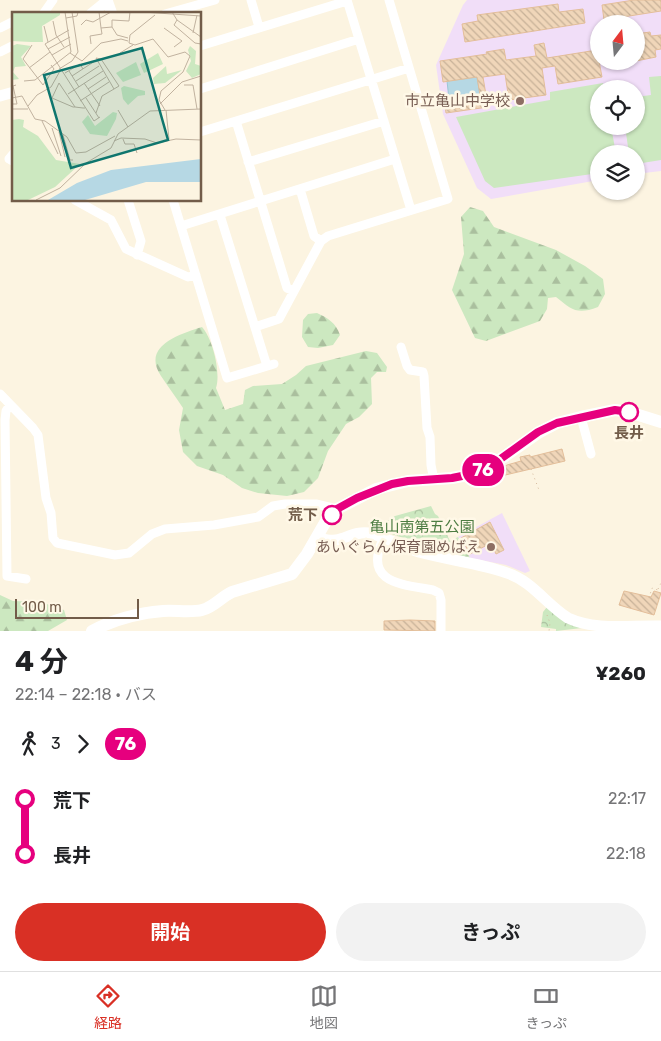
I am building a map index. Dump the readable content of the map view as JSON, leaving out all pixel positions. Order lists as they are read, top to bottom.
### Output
{
  "parks": ["亀山南第五公園"],
  "places": [
    "市立亀山中学校",
    "長井",
    "荒下",
    "あいぐらん保育園めばえ"
  ],
  "lines": ["bus line 76"],
  "scale_bar": "100 m",
  "north": "top",
  "page": {
    "on_map": "76",
    "scale": "100 m",
    "heading": ["4 分", "22:14 – 22:18 · バス", "¥260"],
    "legs": ["3", "76"],
    "list": [
      {
        "name": "荒下",
        "value": "22:17"
      },
      {
        "name": "長井",
        "value": "22:18"
      }
    ],
    "buttons": ["開始", "きっぷ"],
    "tabs": ["経路", "地図", "きっぷ"]
  }
}
